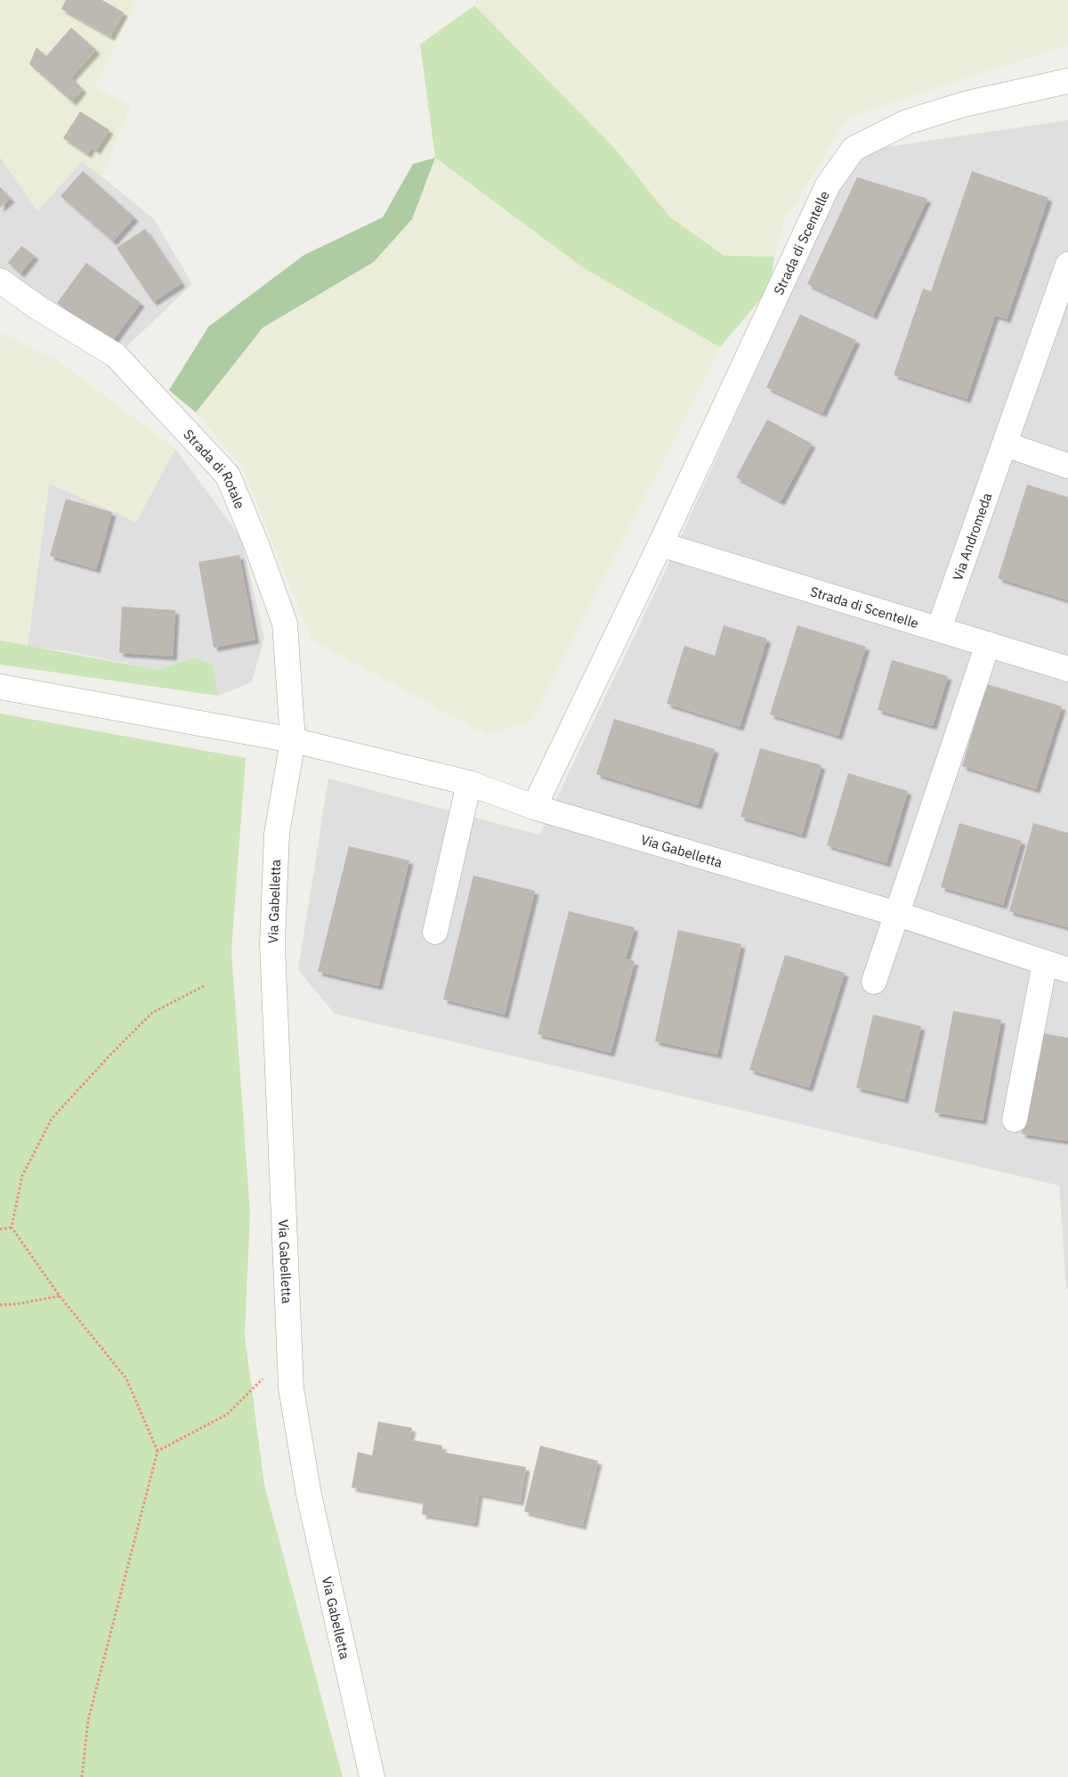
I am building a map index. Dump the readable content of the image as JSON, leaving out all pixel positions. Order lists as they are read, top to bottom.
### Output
{
  "streets": {
    "street": [
      "Strada di Scentelle",
      "Strada di Rotale",
      "Via Andromeda",
      "Via Gabelletta"
    ]
  },
  "crossings": [
    ["Strada di Scentelle", "Via Andromeda"],
    ["Strada di Scentelle", "Via Gabelletta"],
    ["Strada di Rotale", "Via Gabelletta"]
  ]
}
